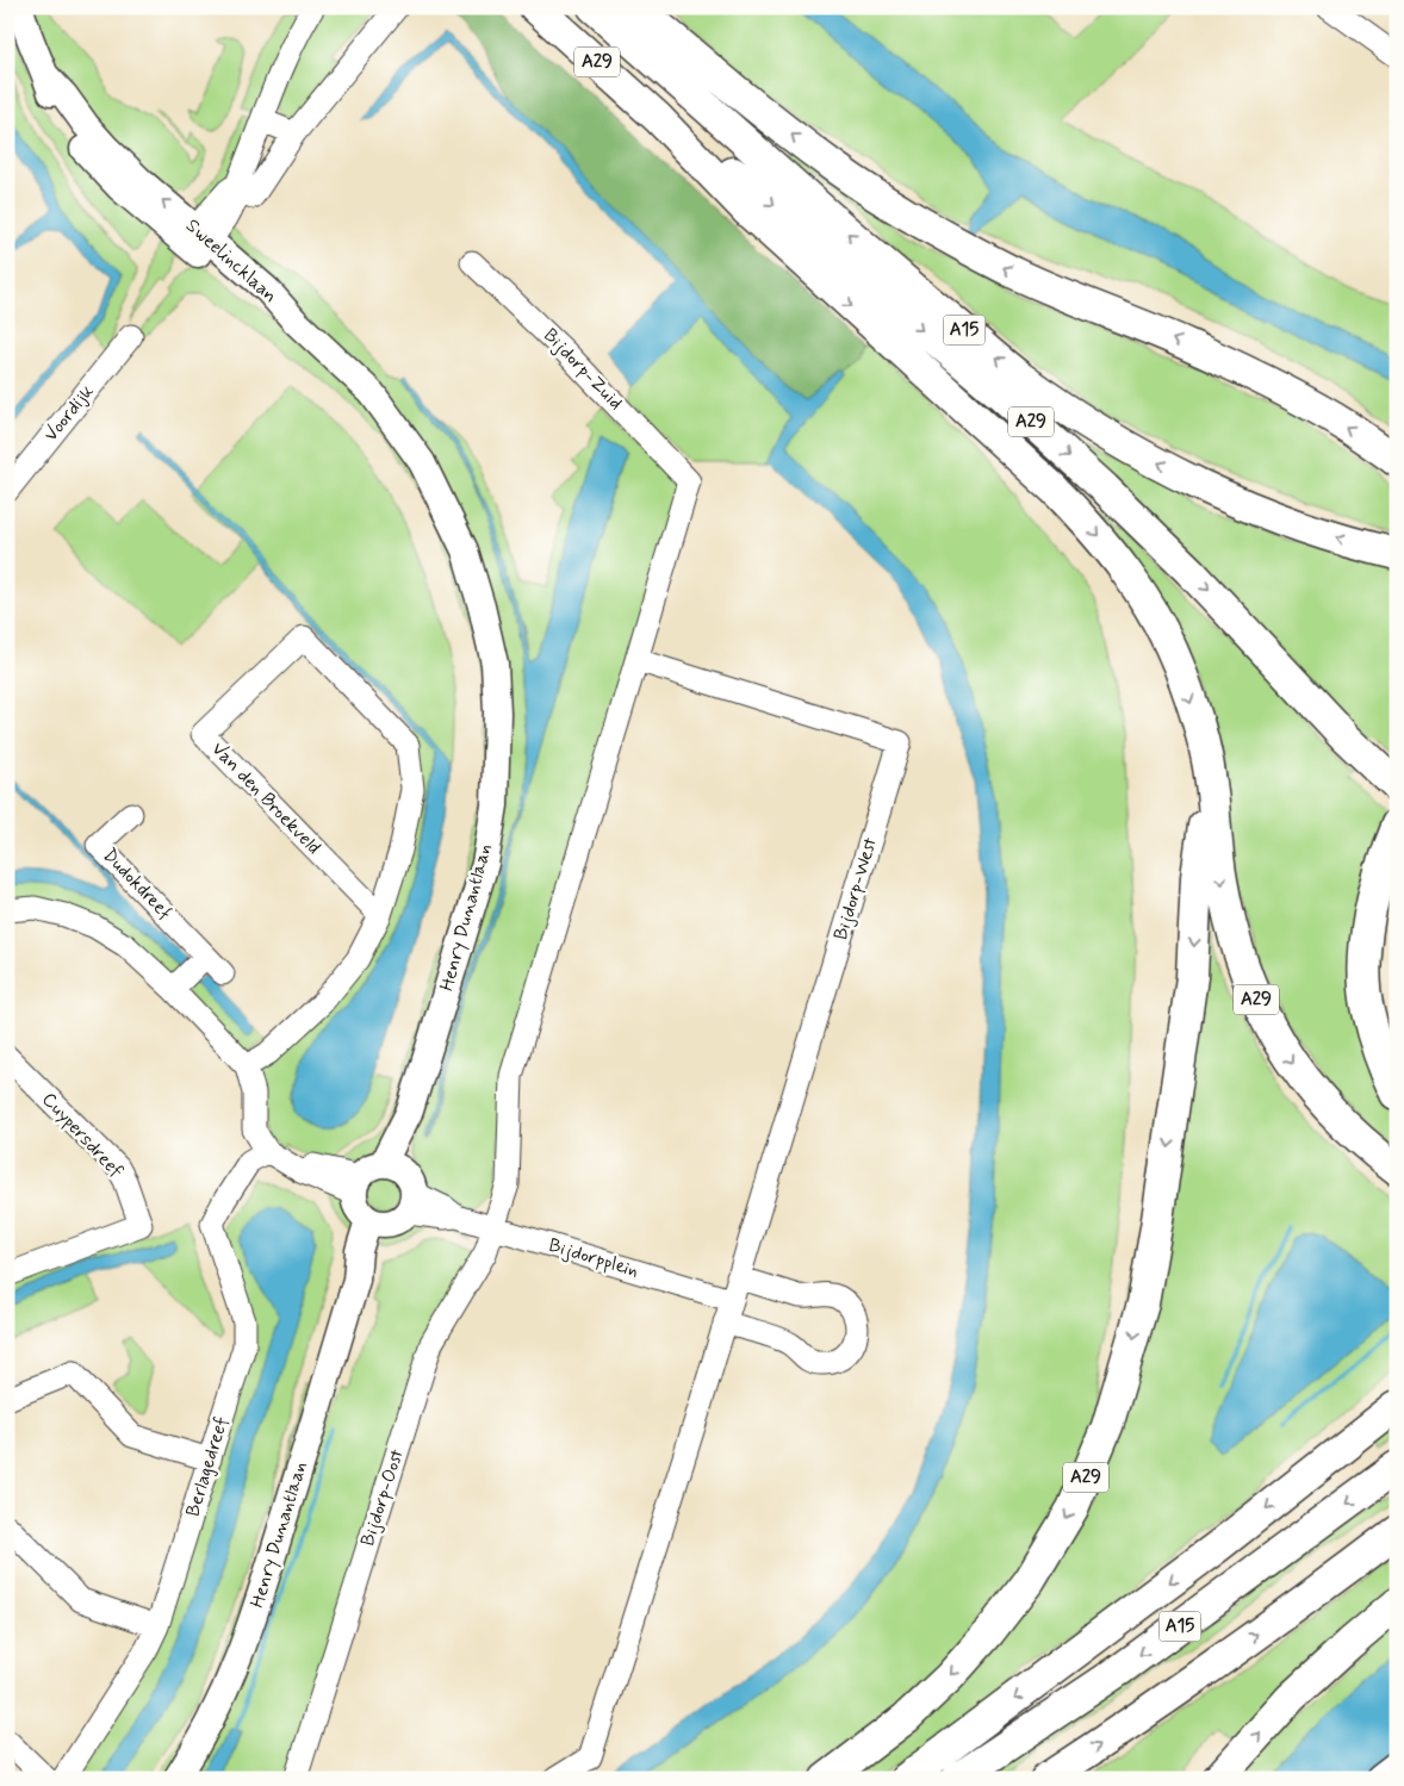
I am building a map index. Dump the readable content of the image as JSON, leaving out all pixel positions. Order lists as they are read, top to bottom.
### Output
{
  "streets": {
    "highway": ["A29", "A15"],
    "main road": ["Sweelincklaan", "Henry Dunantlaan"],
    "street": [
      "Bijdorp-Zuid",
      "Voordijk",
      "Van den Broekveld",
      "Dudokdreef",
      "Bijdorp-West",
      "Cuypersdreef",
      "Bijdorpplein",
      "Berlagedreef",
      "Bijdorp-Oost"
    ]
  },
  "crossings": [
    ["Sweelincklaan", "Henry Dunantlaan"],
    ["Bijdorp-Zuid", "Bijdorp-West"],
    ["Bijdorp-West", "Bijdorpplein"],
    ["Henry Dunantlaan", "Bijdorpplein"],
    ["Bijdorpplein", "Bijdorp-Oost"]
  ]
}
